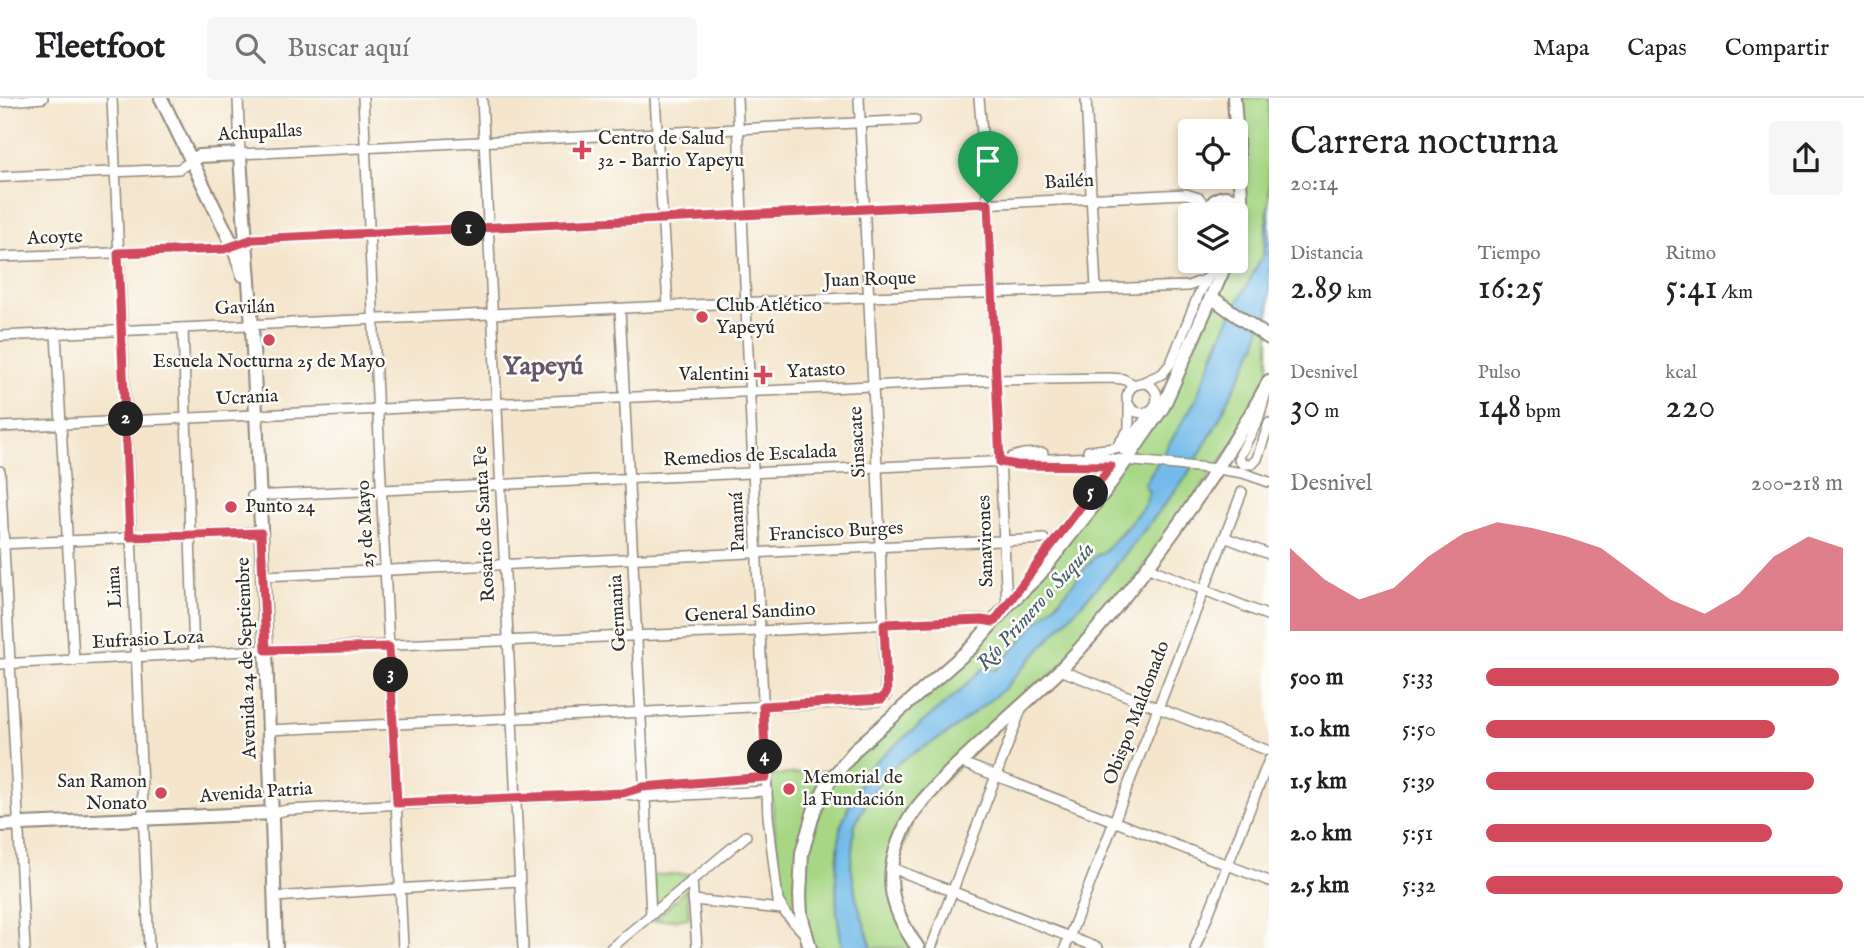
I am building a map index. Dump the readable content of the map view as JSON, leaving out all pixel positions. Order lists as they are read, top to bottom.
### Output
{
  "streets": {
    "main road": ["Achupallas", "Avenida 24 de Septiembre", "Avenida Patria"],
    "street": [
      "Bailén",
      "Acoyte",
      "Juan Roque",
      "Gavilán",
      "Yatasto",
      "Ucrania",
      "Sinsacate",
      "Remedios de Escalada",
      "Panamá",
      "25 de Mayo",
      "Rosario de Santa Fe",
      "Francisco Burges",
      "Sanavirones",
      "Lima",
      "Germania",
      "General Sandino",
      "Eufrasio Loza",
      "Obispo Maldonado"
    ]
  },
  "crossings": [
    ["Achupallas", "Sinsacate"],
    ["Achupallas", "Panamá"],
    ["Achupallas", "25 de Mayo"],
    ["Achupallas", "Rosario de Santa Fe"],
    ["Achupallas", "Lima"],
    ["Bailén", "Acoyte"],
    ["Bailén", "Sinsacate"],
    ["Bailén", "Panamá"],
    ["Bailén", "Rosario de Santa Fe"],
    ["Bailén", "Sanavirones"],
    ["Acoyte", "25 de Mayo"],
    ["Acoyte", "Rosario de Santa Fe"],
    ["Acoyte", "Lima"],
    ["Acoyte", "Avenida 24 de Septiembre"],
    ["Juan Roque", "Gavilán"],
    ["Juan Roque", "Sinsacate"],
    ["Juan Roque", "Panamá"],
    ["Juan Roque", "Rosario de Santa Fe"],
    ["Juan Roque", "Sanavirones"],
    ["Juan Roque", "Germania"],
    ["Gavilán", "25 de Mayo"],
    ["Gavilán", "Rosario de Santa Fe"],
    ["Gavilán", "Lima"],
    ["Gavilán", "Avenida 24 de Septiembre"],
    ["Yatasto", "Ucrania"],
    ["Yatasto", "Sinsacate"],
    ["Yatasto", "Panamá"],
    ["Yatasto", "Rosario de Santa Fe"],
    ["Yatasto", "Sanavirones"],
    ["Yatasto", "Germania"],
    ["Ucrania", "25 de Mayo"],
    ["Ucrania", "Rosario de Santa Fe"],
    ["Ucrania", "Lima"],
    ["Ucrania", "Avenida 24 de Septiembre"],
    ["Sinsacate", "Remedios de Escalada"],
    ["Sinsacate", "Panamá"],
    ["Sinsacate", "Francisco Burges"],
    ["Sinsacate", "General Sandino"],
    ["Remedios de Escalada", "Panamá"],
    ["Remedios de Escalada", "25 de Mayo"],
    ["Remedios de Escalada", "Rosario de Santa Fe"],
    ["Remedios de Escalada", "Sanavirones"],
    ["Remedios de Escalada", "Germania"],
    ["Remedios de Escalada", "Avenida 24 de Septiembre"],
    ["Panamá", "Francisco Burges"],
    ["Panamá", "General Sandino"],
    ["25 de Mayo", "Francisco Burges"],
    ["25 de Mayo", "Eufrasio Loza"],
    ["25 de Mayo", "Avenida Patria"],
    ["Rosario de Santa Fe", "Francisco Burges"],
    ["Rosario de Santa Fe", "General Sandino"],
    ["Rosario de Santa Fe", "Eufrasio Loza"],
    ["Rosario de Santa Fe", "Avenida Patria"],
    ["Francisco Burges", "Sanavirones"],
    ["Francisco Burges", "Germania"],
    ["Francisco Burges", "Avenida 24 de Septiembre"],
    ["Lima", "Eufrasio Loza"],
    ["Lima", "Avenida Patria"],
    ["Germania", "General Sandino"],
    ["General Sandino", "Eufrasio Loza"],
    ["Eufrasio Loza", "Avenida 24 de Septiembre"],
    ["Avenida 24 de Septiembre", "Avenida Patria"]
  ],
  "districts": ["Yapeyú"],
  "water": ["Río Primero o Suquía"],
  "places": {
    "health": ["Centro de Salud 32 - Barrio Yapeyu", "Valentini"],
    "other": [
      "Club Atlético Yapeyú",
      "Escuela Nocturna 25 de Mayo",
      "Punto 24",
      "Memorial de la Fundación",
      "San Ramon Nonato"
    ]
  },
  "page": {
    "header": "Fleetfoot",
    "search": "Buscar aquí",
    "nav": ["Mapa", "Capas", "Compartir"],
    "heading": ["Carrera nocturna", "20:14"],
    "pins": [
      "1",
      "2",
      "5",
      "3",
      "4"
    ],
    "stats": [
      ["Distancia", "2.89 km"],
      ["Tiempo", "16:25"],
      ["Ritmo", "5:41 /km"],
      ["Desnivel", "30 m"],
      ["Pulso", "148 bpm"],
      ["kcal", "220"]
    ],
    "chart": ["Desnivel", "200–218 m"],
    "list": [
      {
        "name": "500 m",
        "note": "5:33"
      },
      {
        "name": "1.0 km",
        "note": "5:50"
      },
      {
        "name": "1.5 km",
        "note": "5:39"
      },
      {
        "name": "2.0 km",
        "note": "5:51"
      },
      {
        "name": "2.5 km",
        "note": "5:32"
      }
    ]
  }
}
